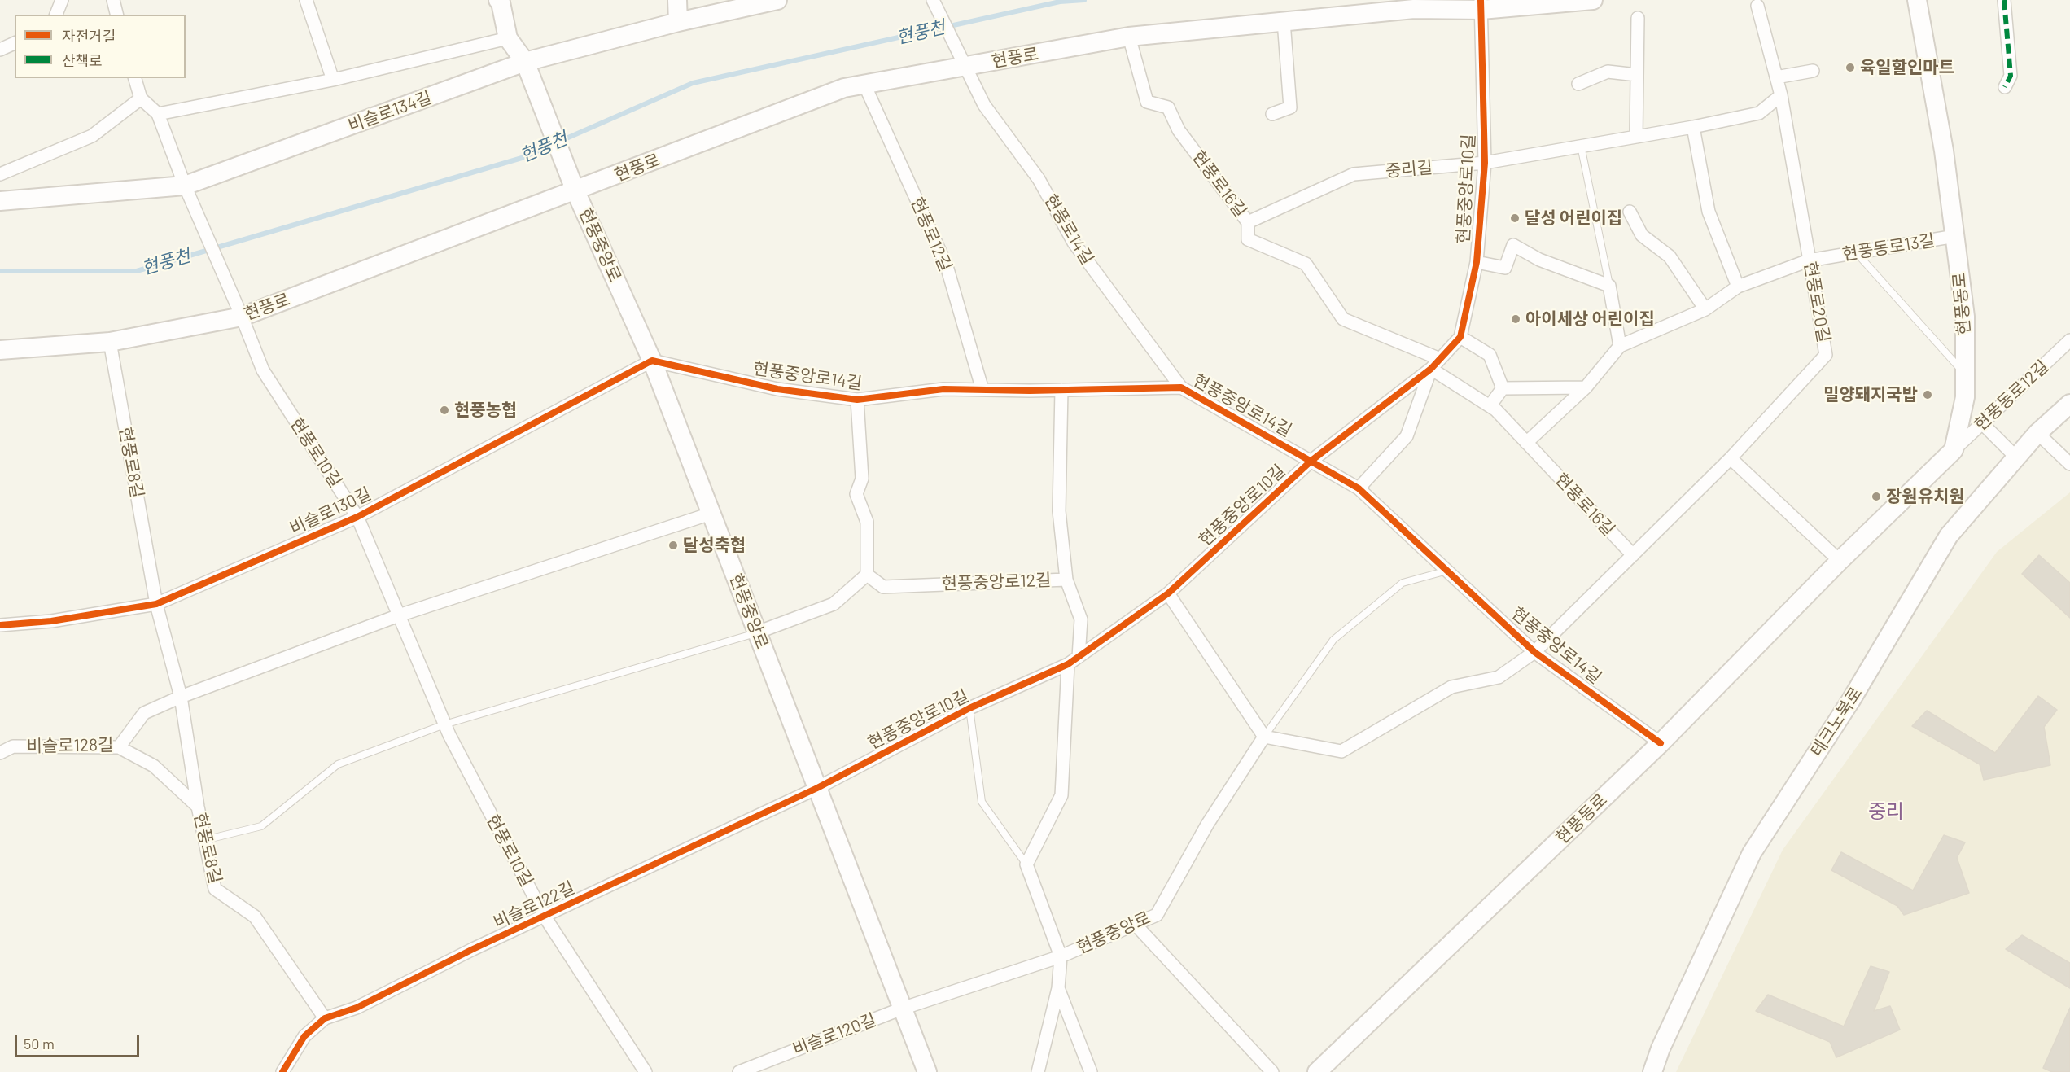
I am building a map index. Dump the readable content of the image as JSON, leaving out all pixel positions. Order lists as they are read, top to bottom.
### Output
{
  "streets": {
    "street": [
      "현풍로",
      "비슬로134길",
      "중리길",
      "현풍로16길",
      "현풍중앙로10길",
      "현풍로14길",
      "현풍로12길",
      "현풍중앙로",
      "현풍동로13길",
      "현풍로20길",
      "현풍동로",
      "현풍중앙로14길",
      "현풍동로12길",
      "현풍로10길",
      "현풍로8길",
      "비슬로130길",
      "현풍중앙로12길",
      "테크노북로",
      "비슬로128길",
      "비슬로122길",
      "비슬로120길"
    ]
  },
  "crossings": [
    ["현풍로", "현풍로16길"],
    ["현풍로", "현풍중앙로10길"],
    ["현풍로", "현풍로14길"],
    ["현풍로", "현풍로12길"],
    ["현풍로", "현풍중앙로"],
    ["현풍로", "현풍로10길"],
    ["현풍로", "현풍로8길"],
    ["비슬로134길", "현풍중앙로"],
    ["비슬로134길", "현풍로10길"],
    ["중리길", "현풍로16길"],
    ["중리길", "현풍중앙로10길"],
    ["중리길", "현풍로20길"],
    ["현풍로16길", "현풍중앙로10길"],
    ["현풍로16길", "현풍동로13길"],
    ["현풍로16길", "현풍로20길"],
    ["현풍중앙로10길", "현풍중앙로"],
    ["현풍중앙로10길", "현풍중앙로14길"],
    ["현풍중앙로10길", "비슬로122길"],
    ["현풍로14길", "현풍중앙로14길"],
    ["현풍로12길", "현풍중앙로14길"],
    ["현풍중앙로", "현풍중앙로14길"],
    ["현풍중앙로", "비슬로130길"],
    ["현풍중앙로", "비슬로122길"],
    ["현풍중앙로", "비슬로120길"],
    ["현풍동로13길", "현풍로20길"],
    ["현풍동로13길", "현풍동로"],
    ["현풍동로", "현풍중앙로14길"],
    ["현풍동로", "현풍동로12길"],
    ["현풍중앙로14길", "비슬로130길"],
    ["현풍중앙로14길", "현풍중앙로12길"],
    ["현풍로10길", "비슬로130길"],
    ["현풍로10길", "비슬로122길"],
    ["현풍로8길", "비슬로130길"],
    ["현풍로8길", "비슬로128길"],
    ["현풍로8길", "비슬로122길"]
  ],
  "districts": ["중리"],
  "water": ["현풍천"],
  "places": [
    "육일할인마트",
    "달성 어린이집",
    "아이세상 어린이집",
    "밀양돼지국밥",
    "현풍농협",
    "장원유치원",
    "달성축협"
  ],
  "legend": ["자전거길", "산책로"],
  "scale_bar": "50 m"
}
